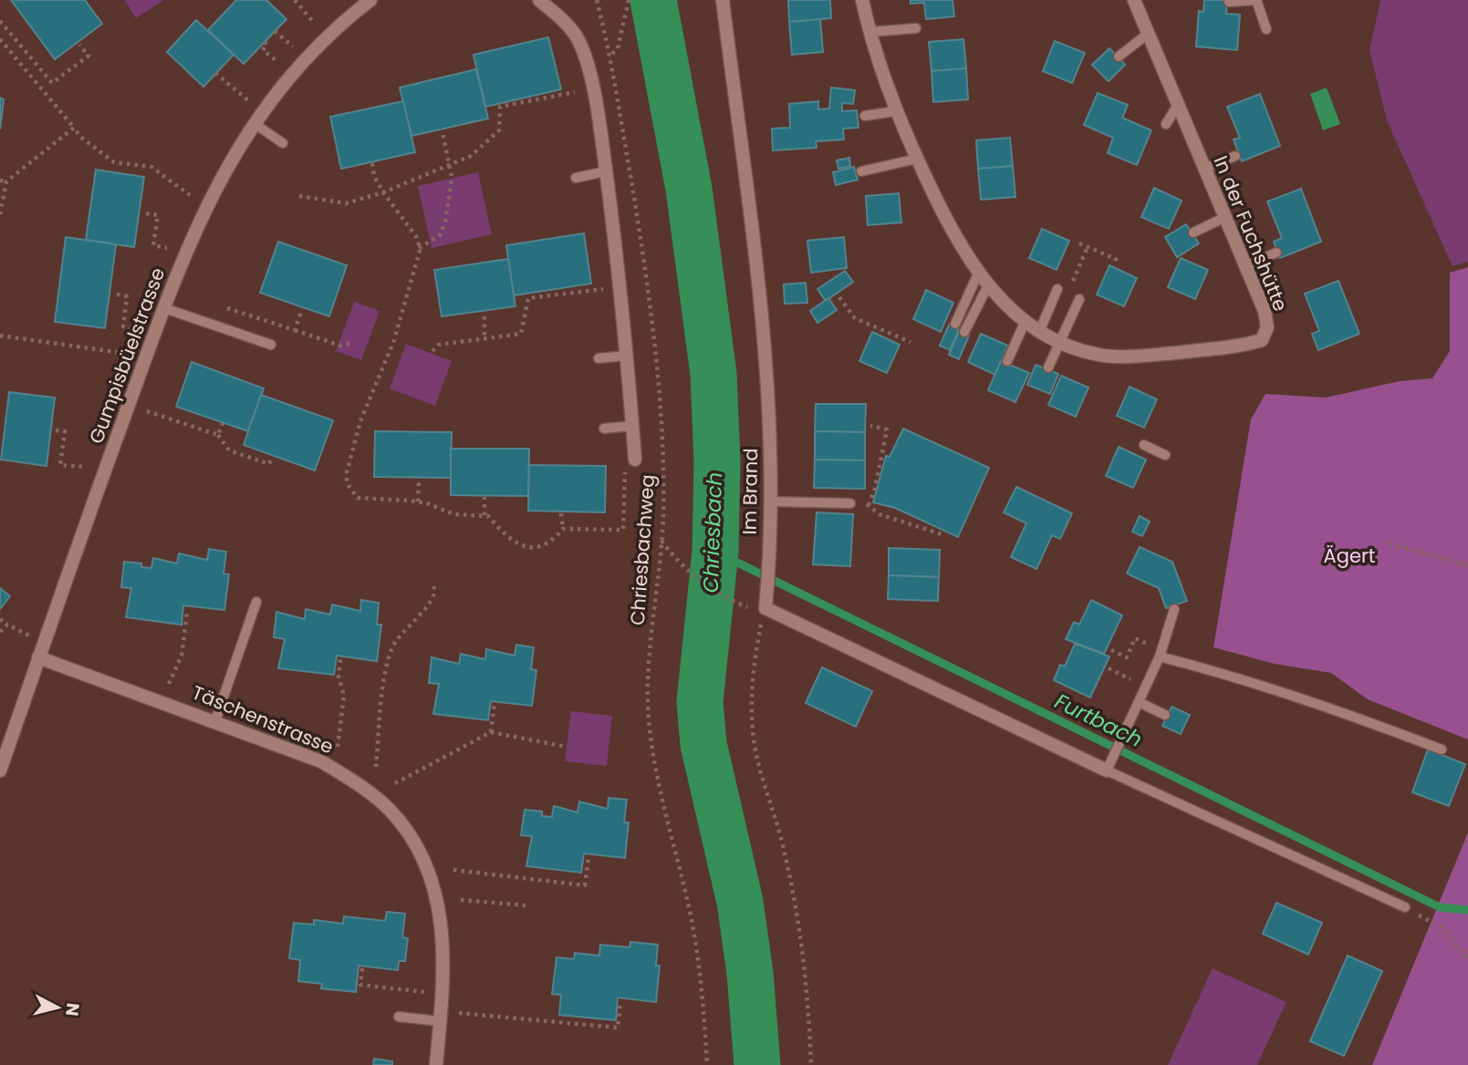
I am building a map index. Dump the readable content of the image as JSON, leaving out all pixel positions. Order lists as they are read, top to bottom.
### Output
{
  "streets": {
    "street": [
      "In der Fuchshütte",
      "Gumpisbüelstrasse",
      "Im Brand",
      "Täschenstrasse"
    ],
    "path": ["Chriesbachweg"]
  },
  "crossings": [
    ["Gumpisbüelstrasse", "Täschenstrasse"]
  ],
  "water": ["Chriesbach", "Furtbach"],
  "parks": ["Ägert"],
  "north": "right"
}
